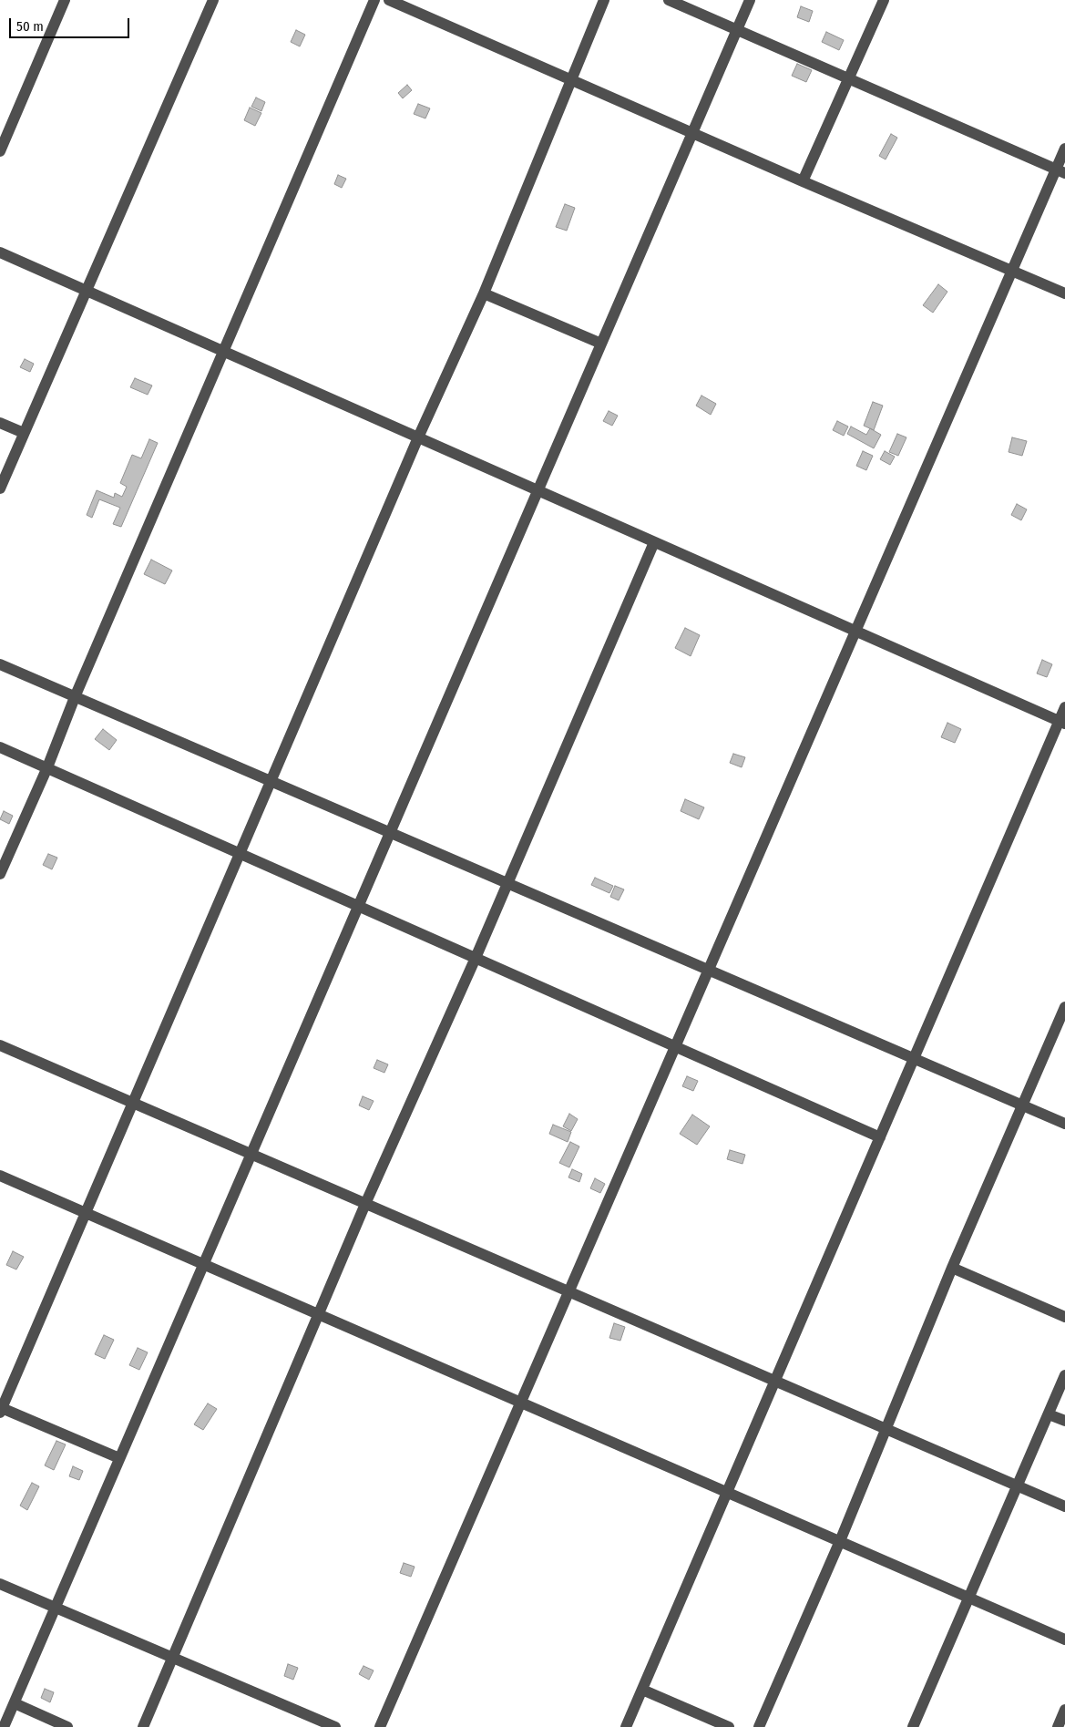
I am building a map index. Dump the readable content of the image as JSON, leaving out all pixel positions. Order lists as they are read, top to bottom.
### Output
{
  "scale_bar": "50 m"
}
